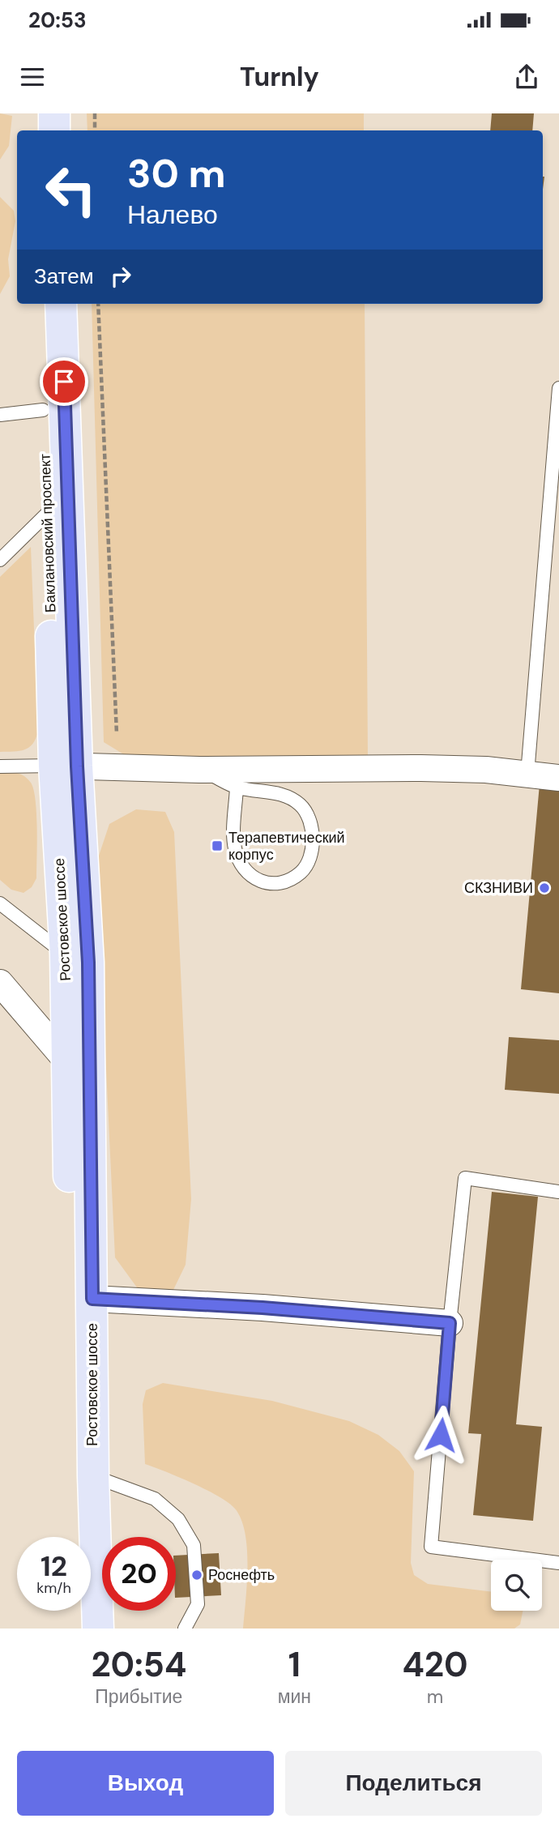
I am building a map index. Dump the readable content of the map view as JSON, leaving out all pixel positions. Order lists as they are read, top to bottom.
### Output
{
  "streets": {
    "main road": ["Баклановский проспект", "Ростовское шоссе"]
  },
  "crossings": [
    ["Баклановский проспект", "Ростовское шоссе"]
  ],
  "places": {
    "transit": ["Терапевтический корпус"],
    "other": ["СКЗНИВИ", "Роснефть"]
  },
  "page": {
    "status": "20:53",
    "header": "Turnly",
    "turn": ["30 m", "Налево"],
    "then": "Затем",
    "speed": "12 km/h",
    "limit": "20",
    "eta": [
      "20:54",
      "Прибытие",
      "1",
      "мин",
      "420",
      "m"
    ],
    "buttons": ["Выход", "Поделиться"]
  }
}
